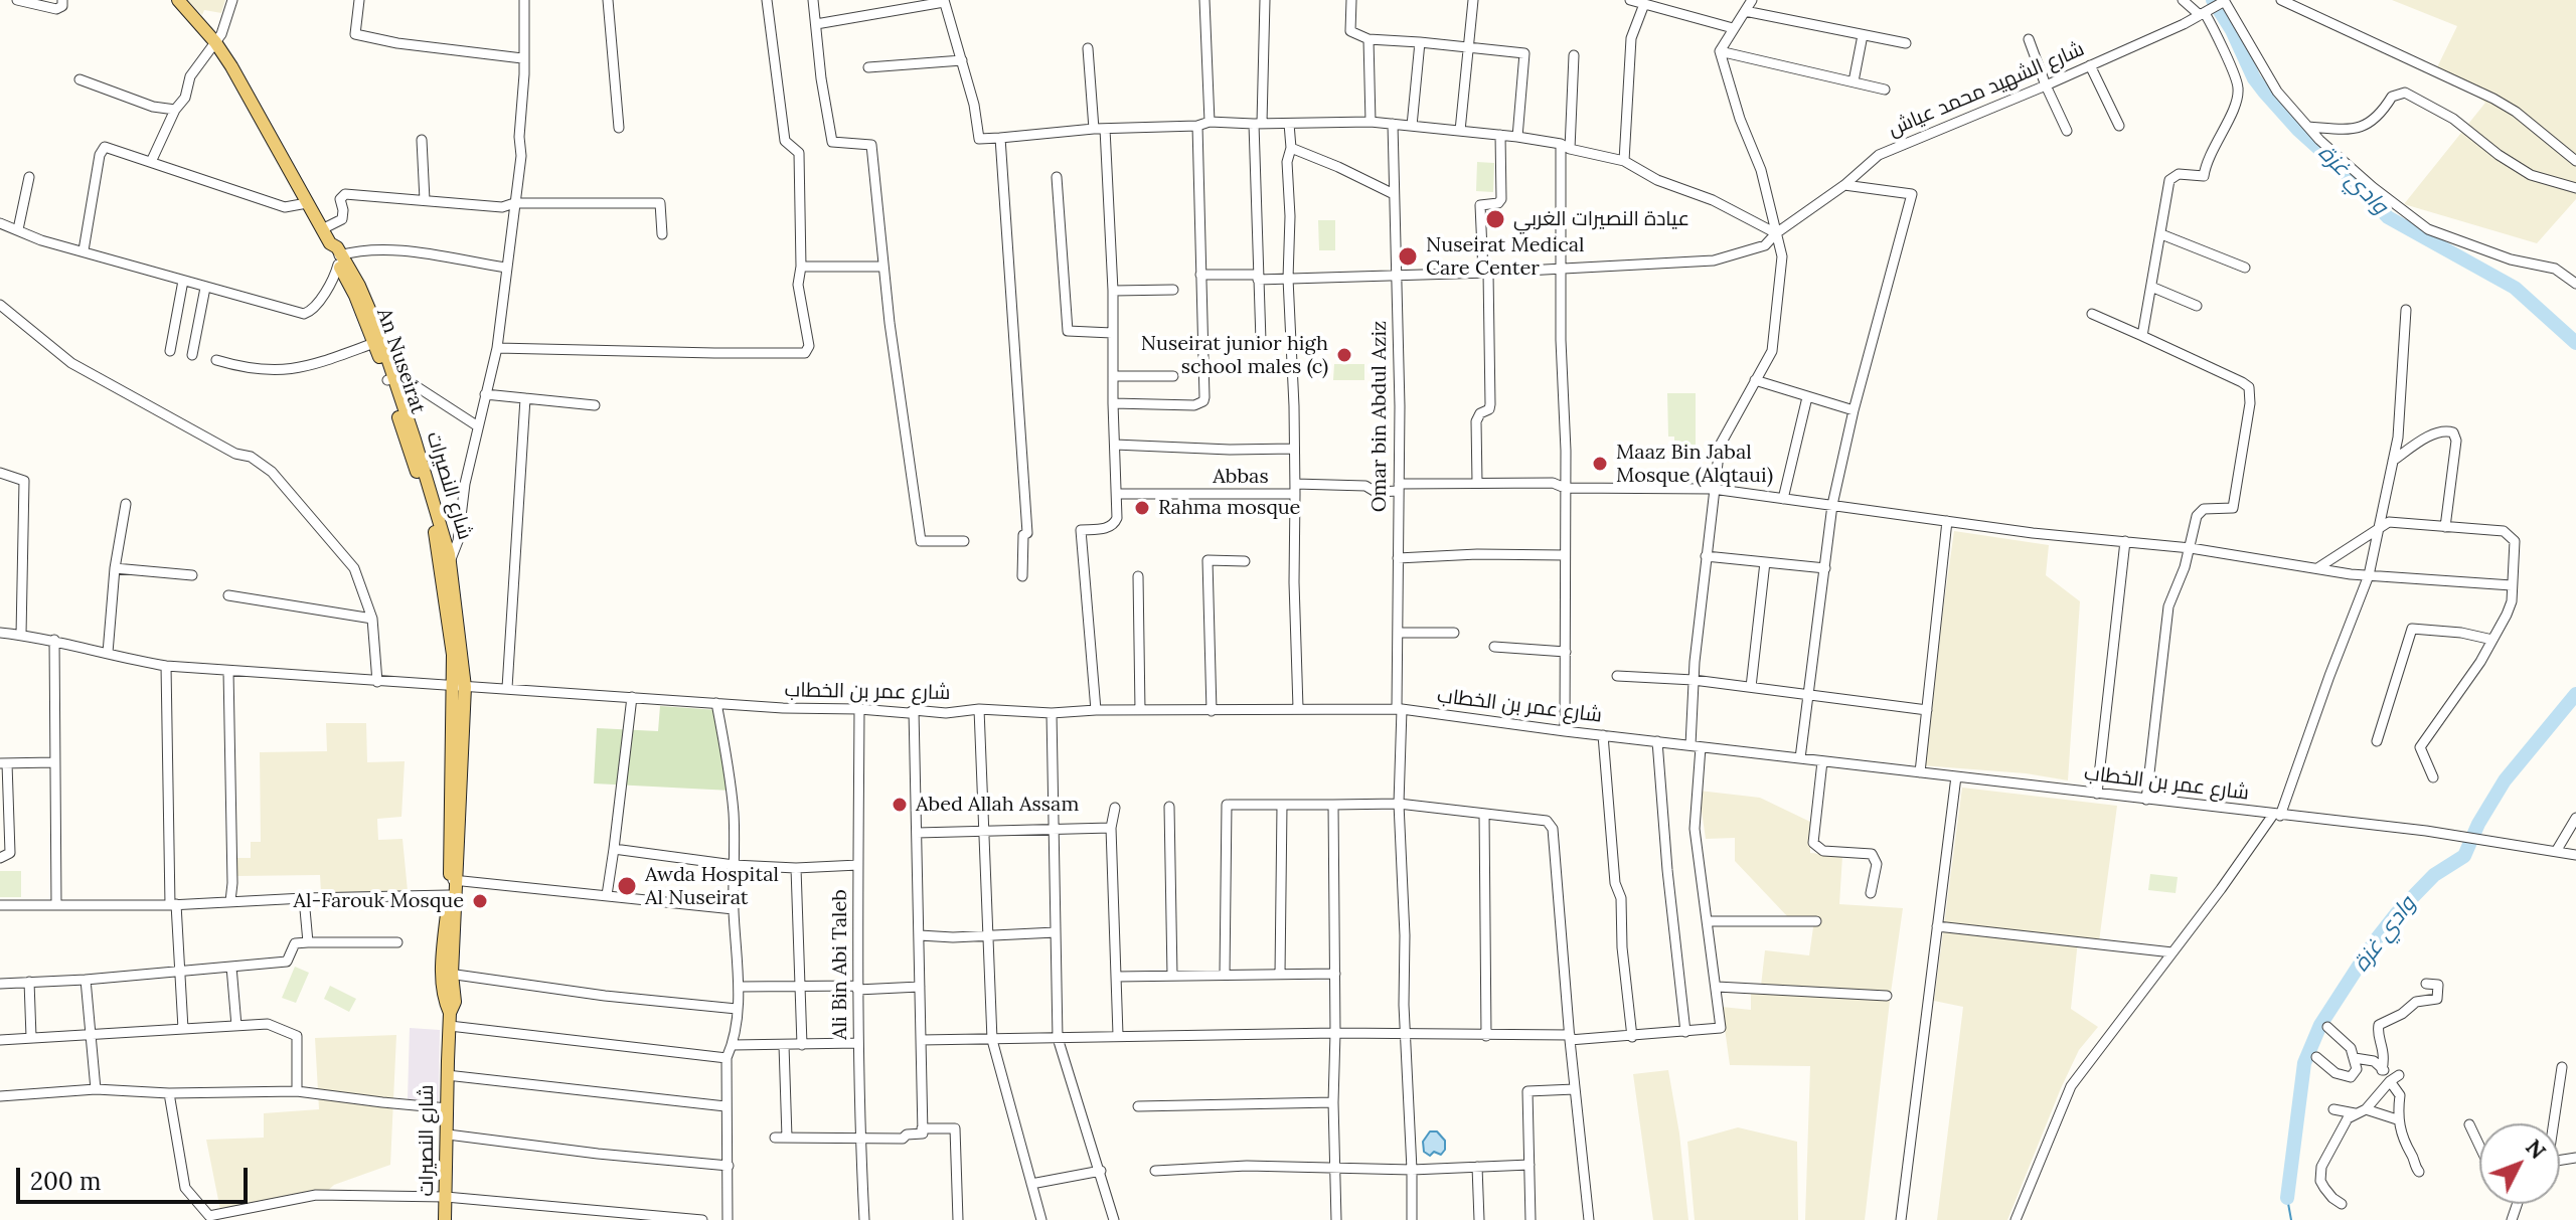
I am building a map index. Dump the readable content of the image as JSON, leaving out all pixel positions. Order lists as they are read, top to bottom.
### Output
{
  "streets": {
    "main road": ["An Nuseirat", "شارع النصيرات"],
    "street": [
      "شارع الشهيد محمد عياش",
      "Omar bin Abdul Aziz",
      "Abbas",
      "شارع عمر بن الخطاب",
      "Ali Bin Abi Taleb"
    ]
  },
  "crossings": [
    ["شارع الشهيد محمد عياش", "Omar bin Abdul Aziz"],
    ["An Nuseirat", "شارع النصيرات"],
    ["An Nuseirat", "شارع عمر بن الخطاب"],
    ["Omar bin Abdul Aziz", "Abbas"],
    ["Omar bin Abdul Aziz", "شارع عمر بن الخطاب"],
    ["شارع النصيرات", "شارع عمر بن الخطاب"],
    ["شارع عمر بن الخطاب", "Ali Bin Abi Taleb"]
  ],
  "water": ["وادي غزة"],
  "places": [
    "عيادة النصيرات الغربي",
    "Nuseirat Medical Care Center",
    "Nuseirat junior high school males (c)",
    "Maaz Bin Jabal Mosque (Alqtaui)",
    "Rahma mosque",
    "Abed Allah Assam",
    "Awda Hospital Al Nuseirat",
    "Al-Farouk Mosque"
  ],
  "scale_bar": "200 m",
  "north": "top right"
}
